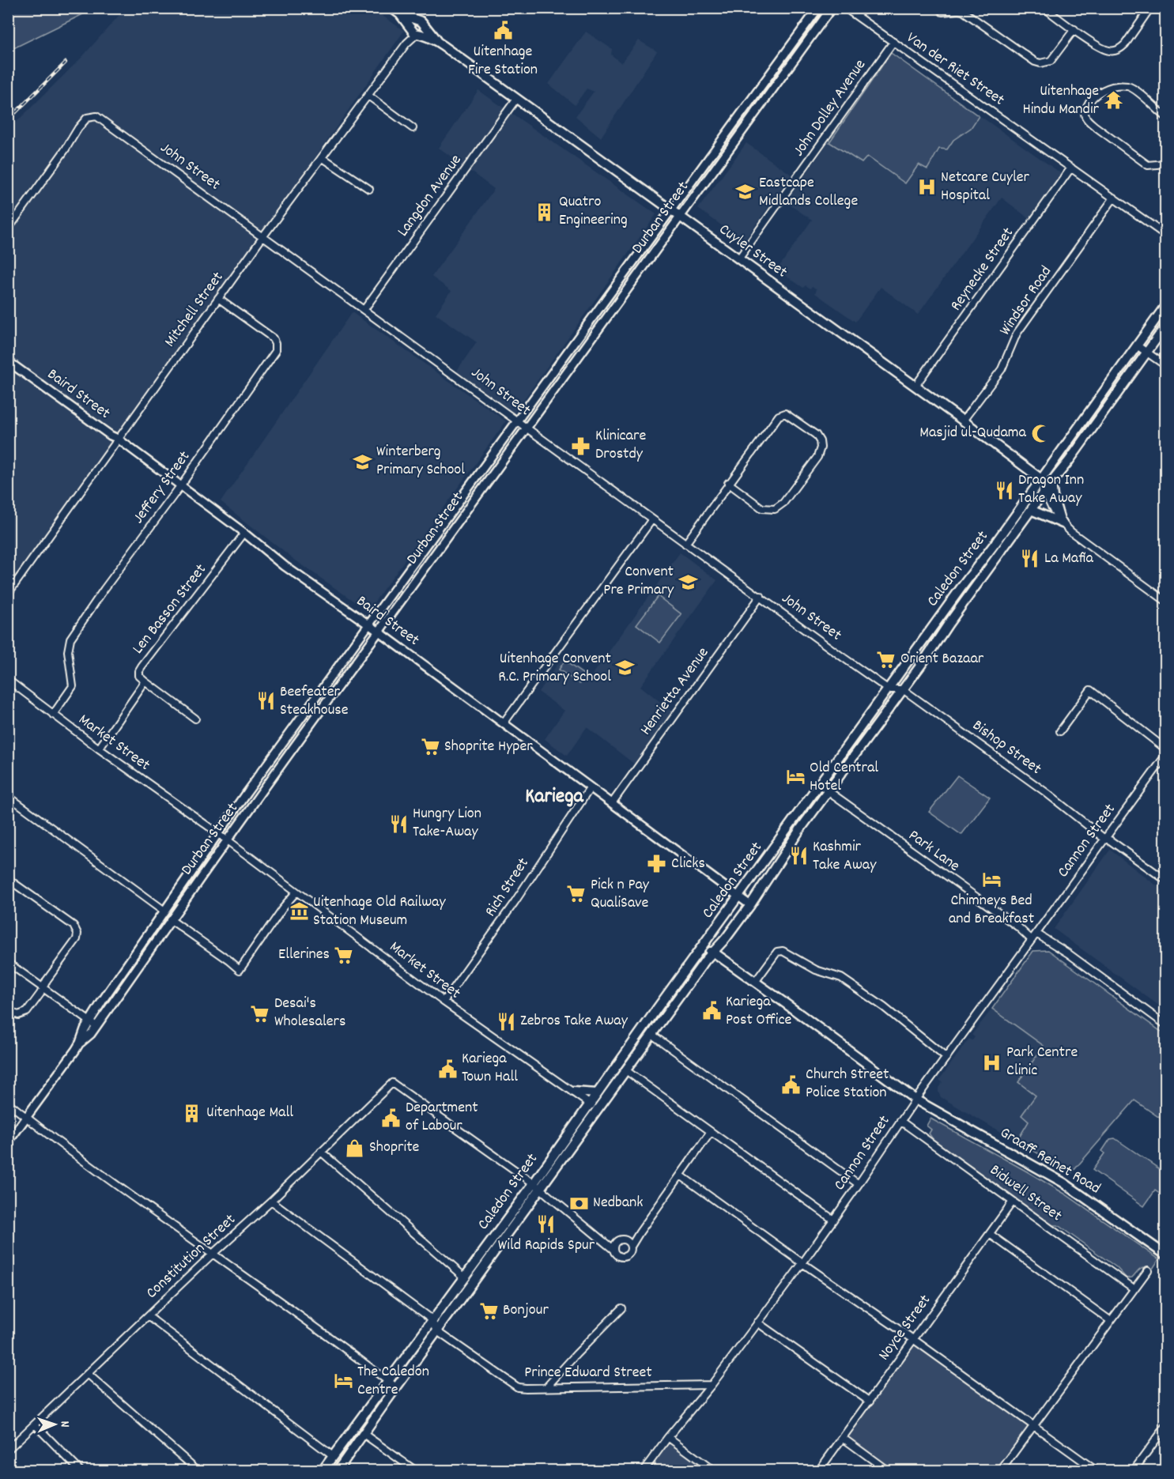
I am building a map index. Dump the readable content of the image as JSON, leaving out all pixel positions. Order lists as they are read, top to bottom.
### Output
{
  "streets": {
    "main road": ["Cuyler Street", "Caledon Street", "Graaff Reinet Road"],
    "street": [
      "Van der Riet Street",
      "John Dolley Avenue",
      "John Street",
      "Langdon Avenue",
      "Durban Street",
      "Reynecke Street",
      "Windsor Road",
      "Mitchell Street",
      "Baird Street",
      "Jeffery Street",
      "Len Basson Street",
      "Henrietta Avenue",
      "Market Street",
      "Bishop Street",
      "Cannon Street",
      "Park Lane",
      "Rich Street",
      "Bidwell Street",
      "Constitution Street",
      "Noyce Street",
      "Prince Edward Street"
    ]
  },
  "crossings": [
    ["Van der Riet Street", "John Dolley Avenue"],
    ["Van der Riet Street", "Reynecke Street"],
    ["Van der Riet Street", "Windsor Road"],
    ["John Dolley Avenue", "Cuyler Street"],
    ["John Street", "Langdon Avenue"],
    ["John Street", "Durban Street"],
    ["John Street", "Mitchell Street"],
    ["John Street", "Caledon Street"],
    ["John Street", "Henrietta Avenue"],
    ["Langdon Avenue", "Cuyler Street"],
    ["Durban Street", "Cuyler Street"],
    ["Durban Street", "Baird Street"],
    ["Durban Street", "Market Street"],
    ["Cuyler Street", "Reynecke Street"],
    ["Cuyler Street", "Windsor Road"],
    ["Cuyler Street", "Mitchell Street"],
    ["Cuyler Street", "Caledon Street"],
    ["Mitchell Street", "Baird Street"],
    ["Mitchell Street", "Jeffery Street"],
    ["Baird Street", "Jeffery Street"],
    ["Baird Street", "Caledon Street"],
    ["Baird Street", "Len Basson Street"],
    ["Baird Street", "Henrietta Avenue"],
    ["Baird Street", "Rich Street"],
    ["Jeffery Street", "Market Street"],
    ["Caledon Street", "Market Street"],
    ["Caledon Street", "Bishop Street"],
    ["Caledon Street", "Park Lane"],
    ["Caledon Street", "Graaff Reinet Road"],
    ["Caledon Street", "Constitution Street"],
    ["Caledon Street", "Prince Edward Street"],
    ["Market Street", "Rich Street"],
    ["Bishop Street", "Cannon Street"],
    ["Cannon Street", "Park Lane"],
    ["Cannon Street", "Graaff Reinet Road"],
    ["Cannon Street", "Bidwell Street"],
    ["Cannon Street", "Prince Edward Street"],
    ["Bidwell Street", "Noyce Street"]
  ],
  "districts": ["Kariega"],
  "places": {
    "public building": [
      "Uitenhage Fire Station",
      "Kariega Post Office",
      "Kariega Town Hall",
      "Church Street Police Station",
      "Department of Labour"
    ],
    "temple": ["Uitenhage Hindu Mandir"],
    "hospital": ["Netcare Cuyler Hospital", "Park Centre Clinic"],
    "school or university": [
      "Eastcape Midlands College",
      "Winterberg Primary School",
      "Convent Pre Primary",
      "Uitenhage Convent R.C. Primary School"
    ],
    "building": ["Quatro Engineering", "Uitenhage Mall"],
    "mosque": ["Masjid ul-Qudama"],
    "pharmacy": ["Klinicare Drostdy", "Clicks"],
    "restaurant": [
      "Dragon Inn Take Away",
      "La Mafia",
      "Beefeater Steakhouse",
      "Hungry Lion Take-Away",
      "Kashmir Take Away",
      "Zebros Take Away",
      "Wild Rapids Spur"
    ],
    "supermarket": [
      "Orient Bazaar",
      "Shoprite Hyper",
      "Pick n Pay QualiSave",
      "Ellerines",
      "Desai's Wholesalers",
      "Bonjour"
    ],
    "hotel": ["Old Central Hotel", "Chimneys Bed and Breakfast", "The Caledon Centre"],
    "museum": ["Uitenhage Old Railway Station Museum"],
    "shop": ["Shoprite"],
    "bank": ["Nedbank"]
  },
  "north": "right"
}
